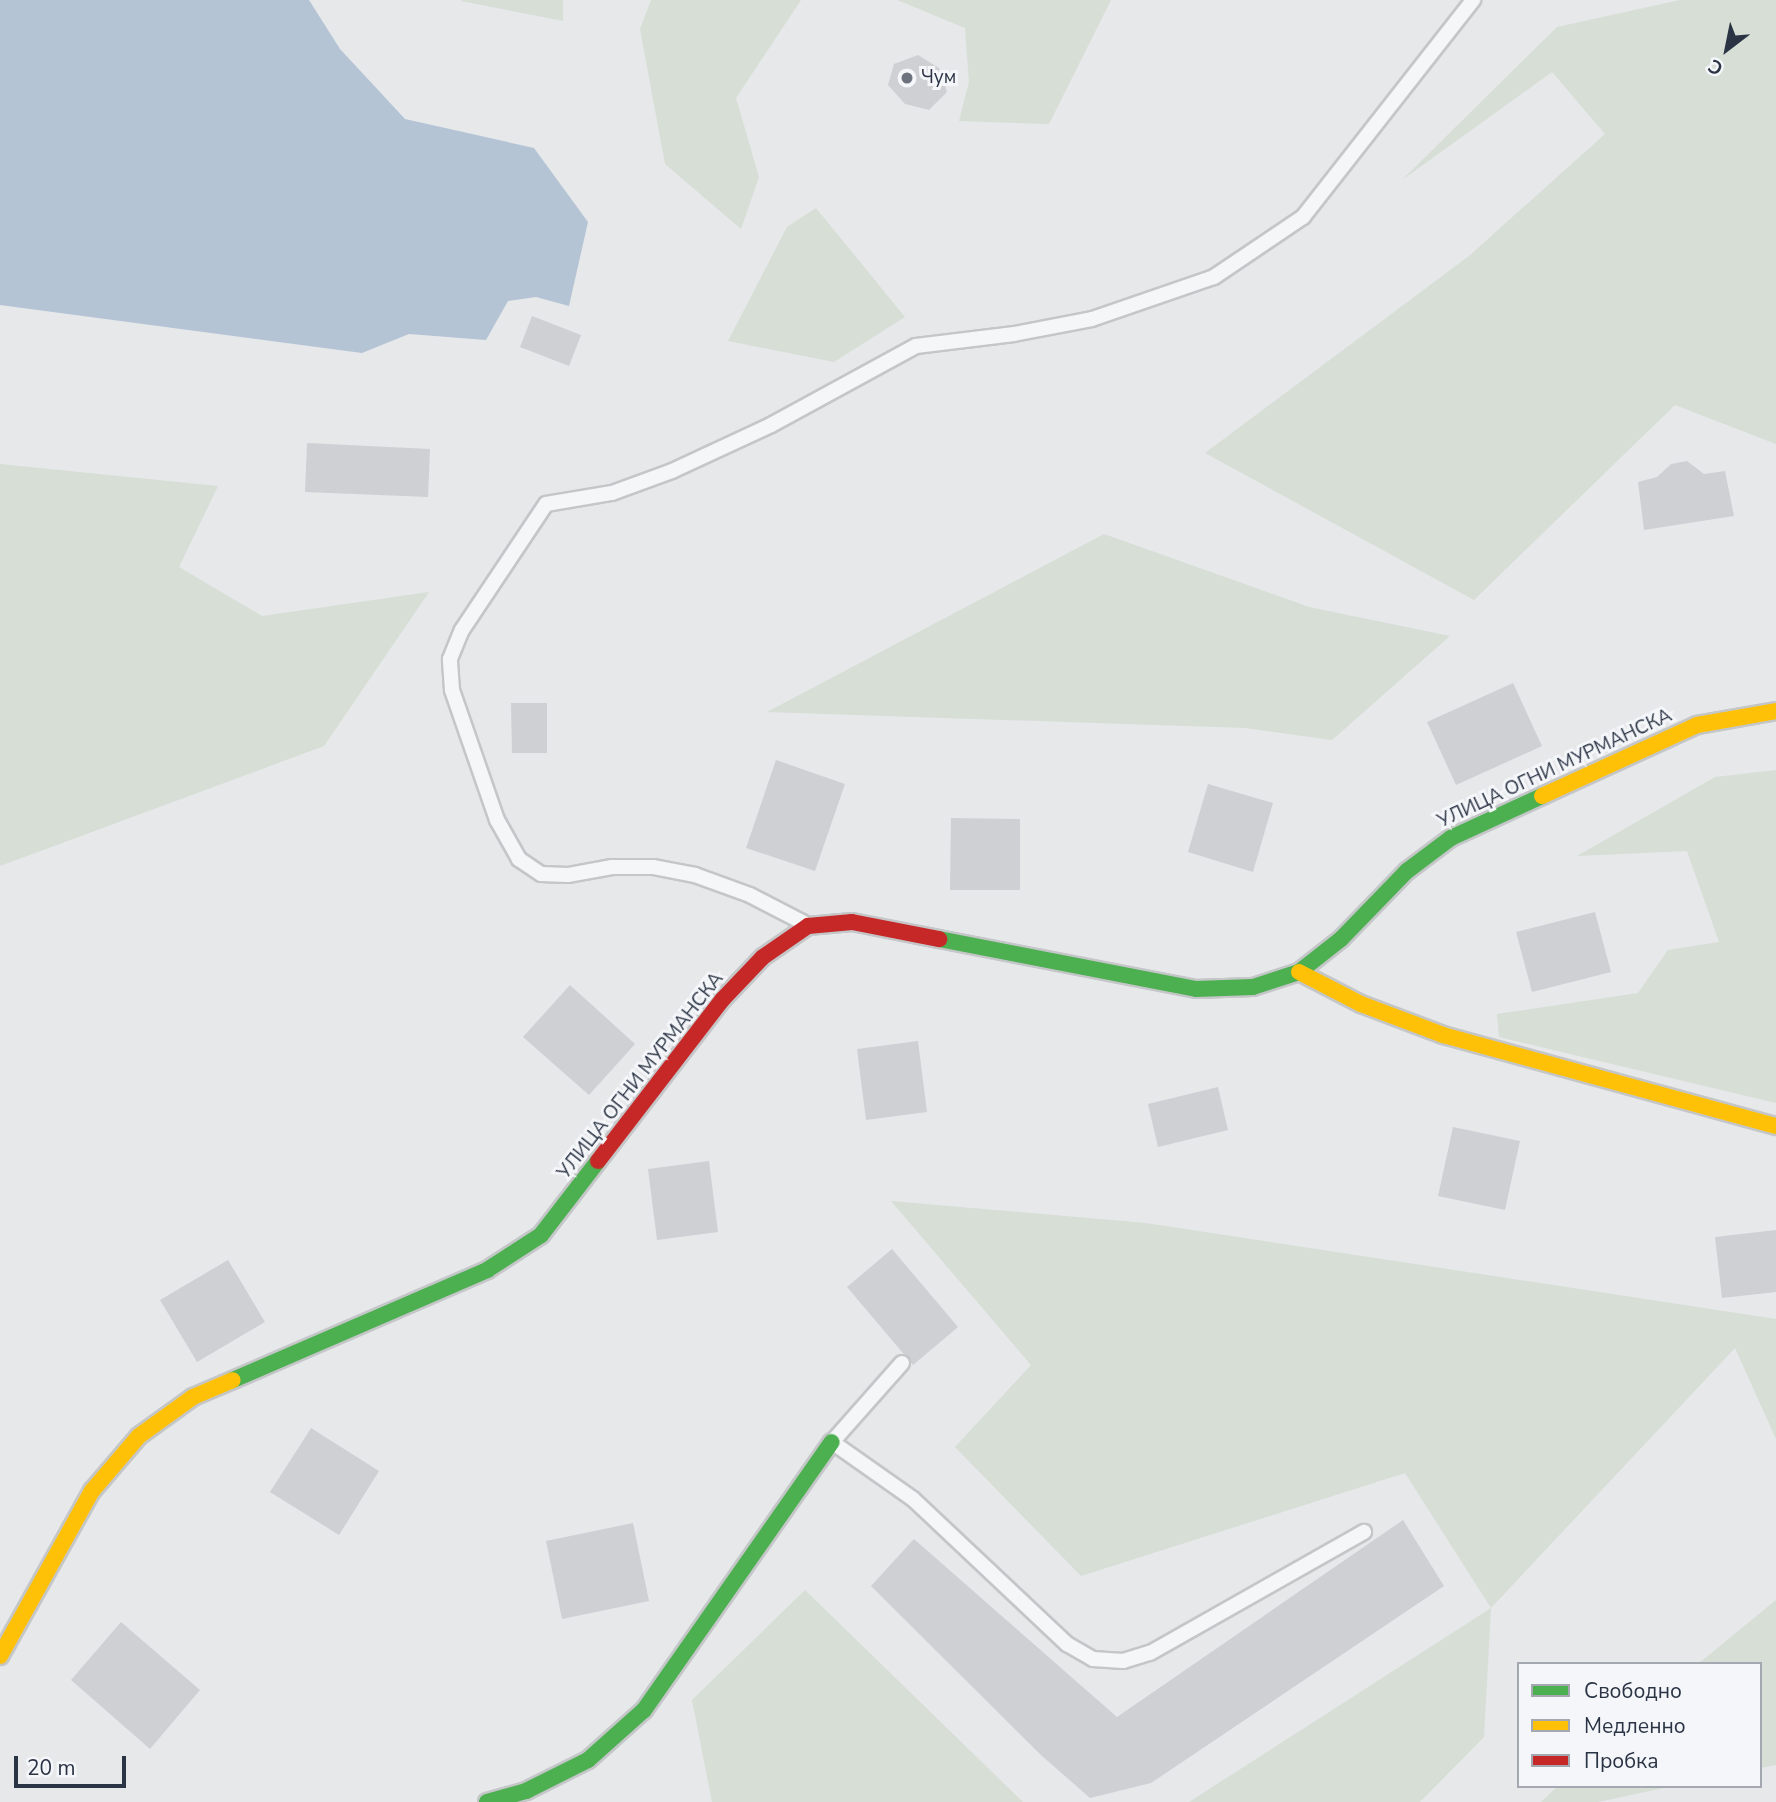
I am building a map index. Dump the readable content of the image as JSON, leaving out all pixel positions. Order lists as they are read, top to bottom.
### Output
{
  "streets": {
    "street": ["УЛИЦА ОГНИ МУРМАНСКА"]
  },
  "places": ["Чум"],
  "legend": ["Свободно", "Медленно", "Пробка"],
  "scale_bar": "20 m",
  "north": "bottom left"
}
